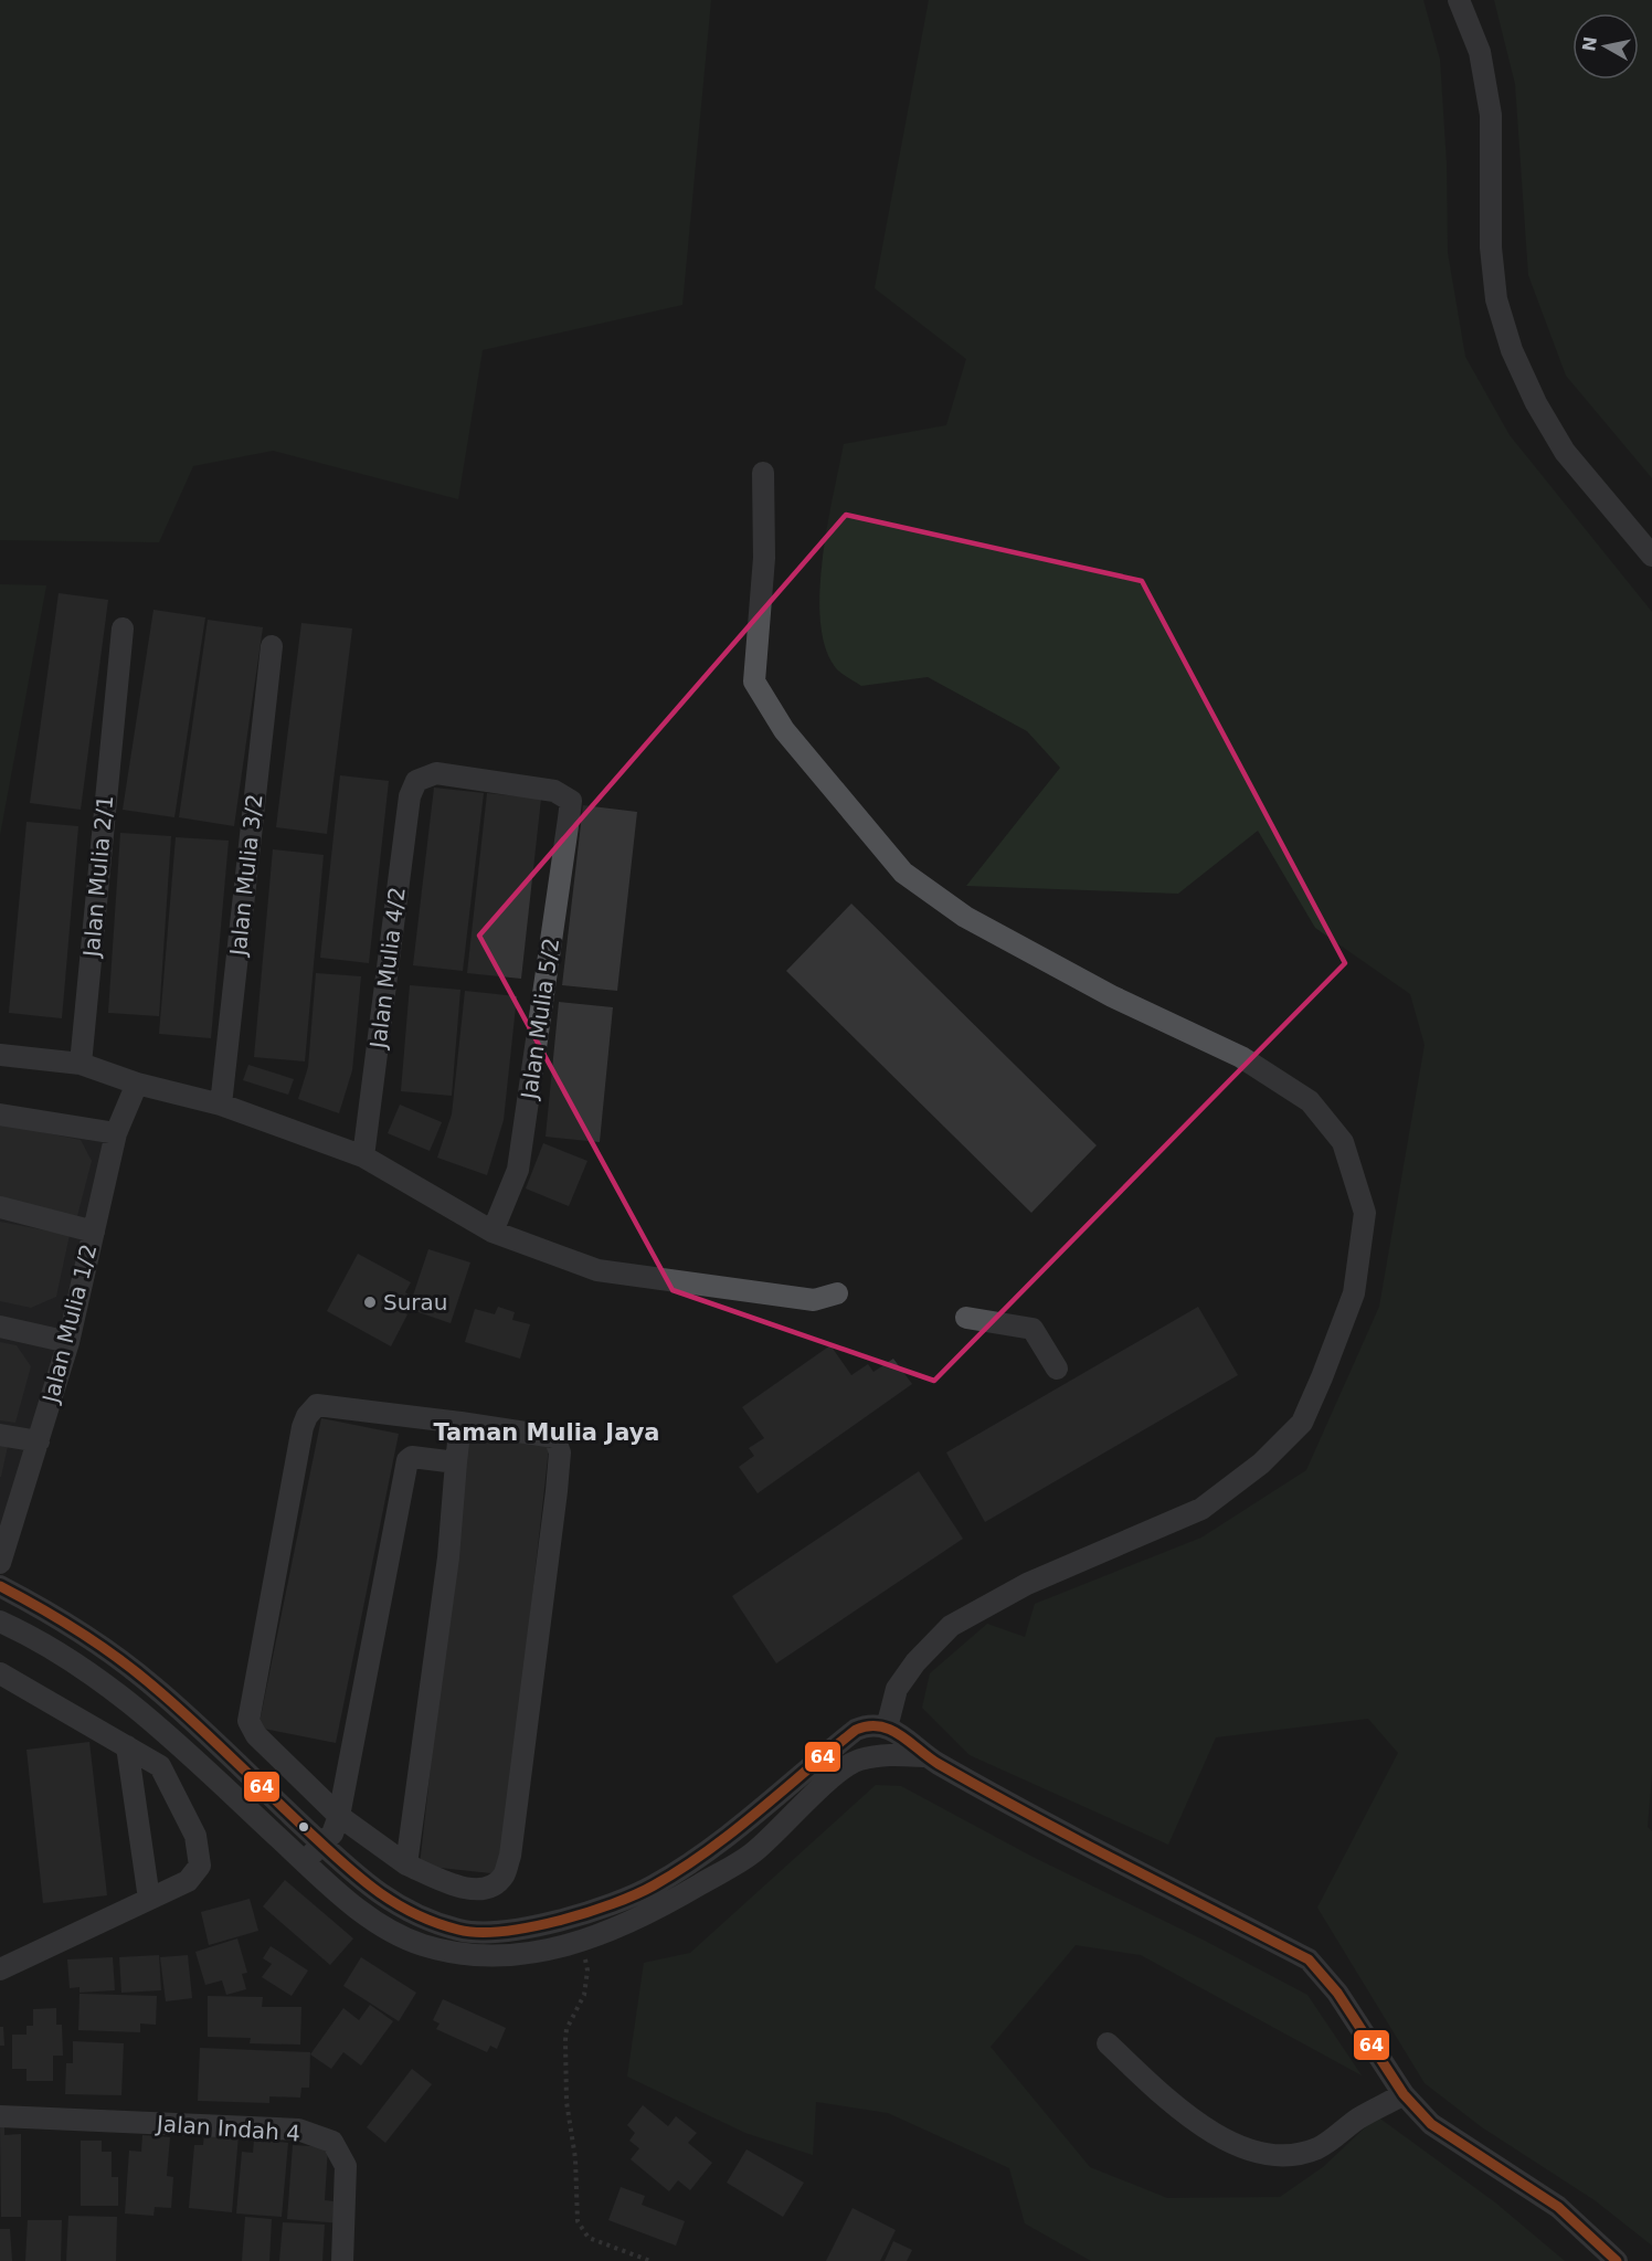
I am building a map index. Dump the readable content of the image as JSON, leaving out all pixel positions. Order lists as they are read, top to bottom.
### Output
{
  "streets": {
    "street": [
      "Jalan Mulia 3/2",
      "Jalan Mulia 2/1",
      "Jalan Mulia 4/2",
      "Jalan Mulia 5/2",
      "Jalan Mulia 1/2",
      "Jalan Indah 4"
    ]
  },
  "crossings": [
    ["Jalan Mulia 4/2", "Jalan Mulia 5/2"]
  ],
  "districts": ["Taman Mulia Jaya"],
  "places": ["Surau"],
  "lines": ["transit line 64"],
  "north": "left"
}
